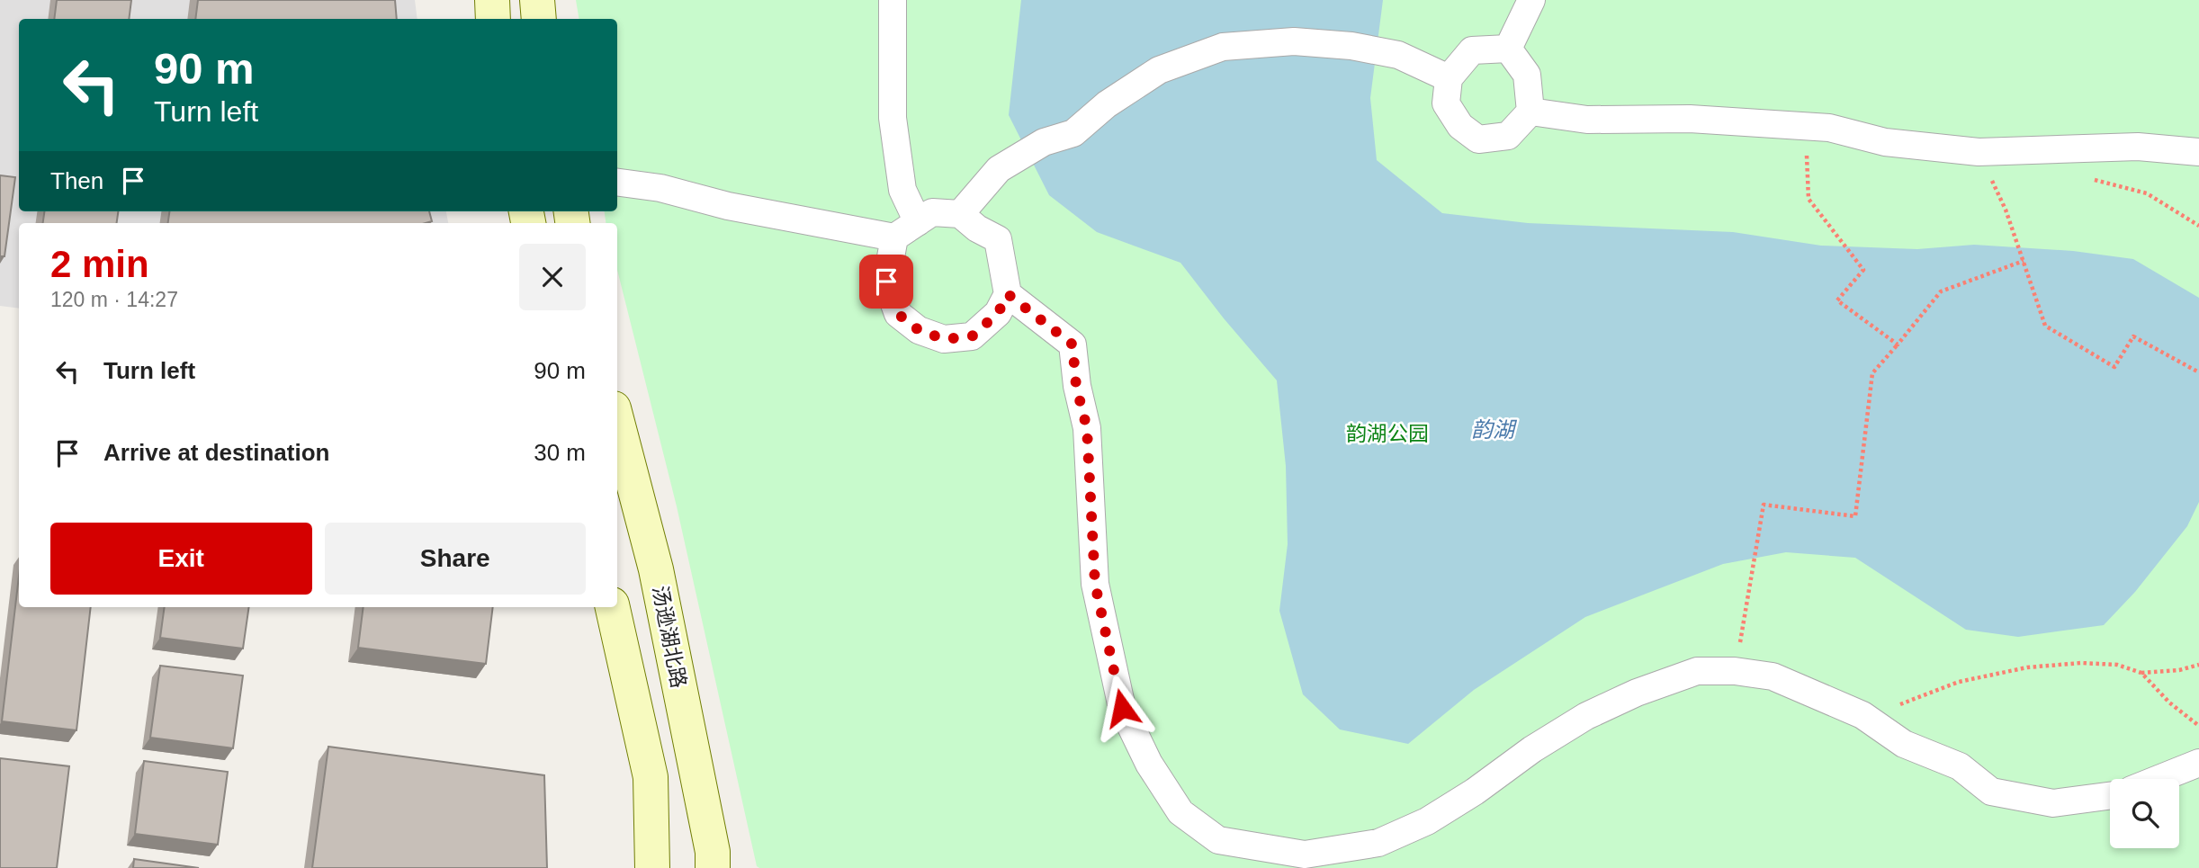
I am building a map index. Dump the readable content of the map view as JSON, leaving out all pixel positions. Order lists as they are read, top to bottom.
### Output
{
  "streets": {
    "street": ["汤逊湖北路"]
  },
  "water": ["韵湖"],
  "parks": ["韵湖公园"],
  "page": {
    "turn": ["90 m", "Turn left"],
    "then": "Then",
    "heading": ["2 min", "120 m · 14:27"],
    "list": [
      {
        "name": "Turn left",
        "value": "90 m"
      },
      {
        "name": "Arrive at destination",
        "value": "30 m"
      }
    ],
    "buttons": ["Exit", "Share"]
  }
}
